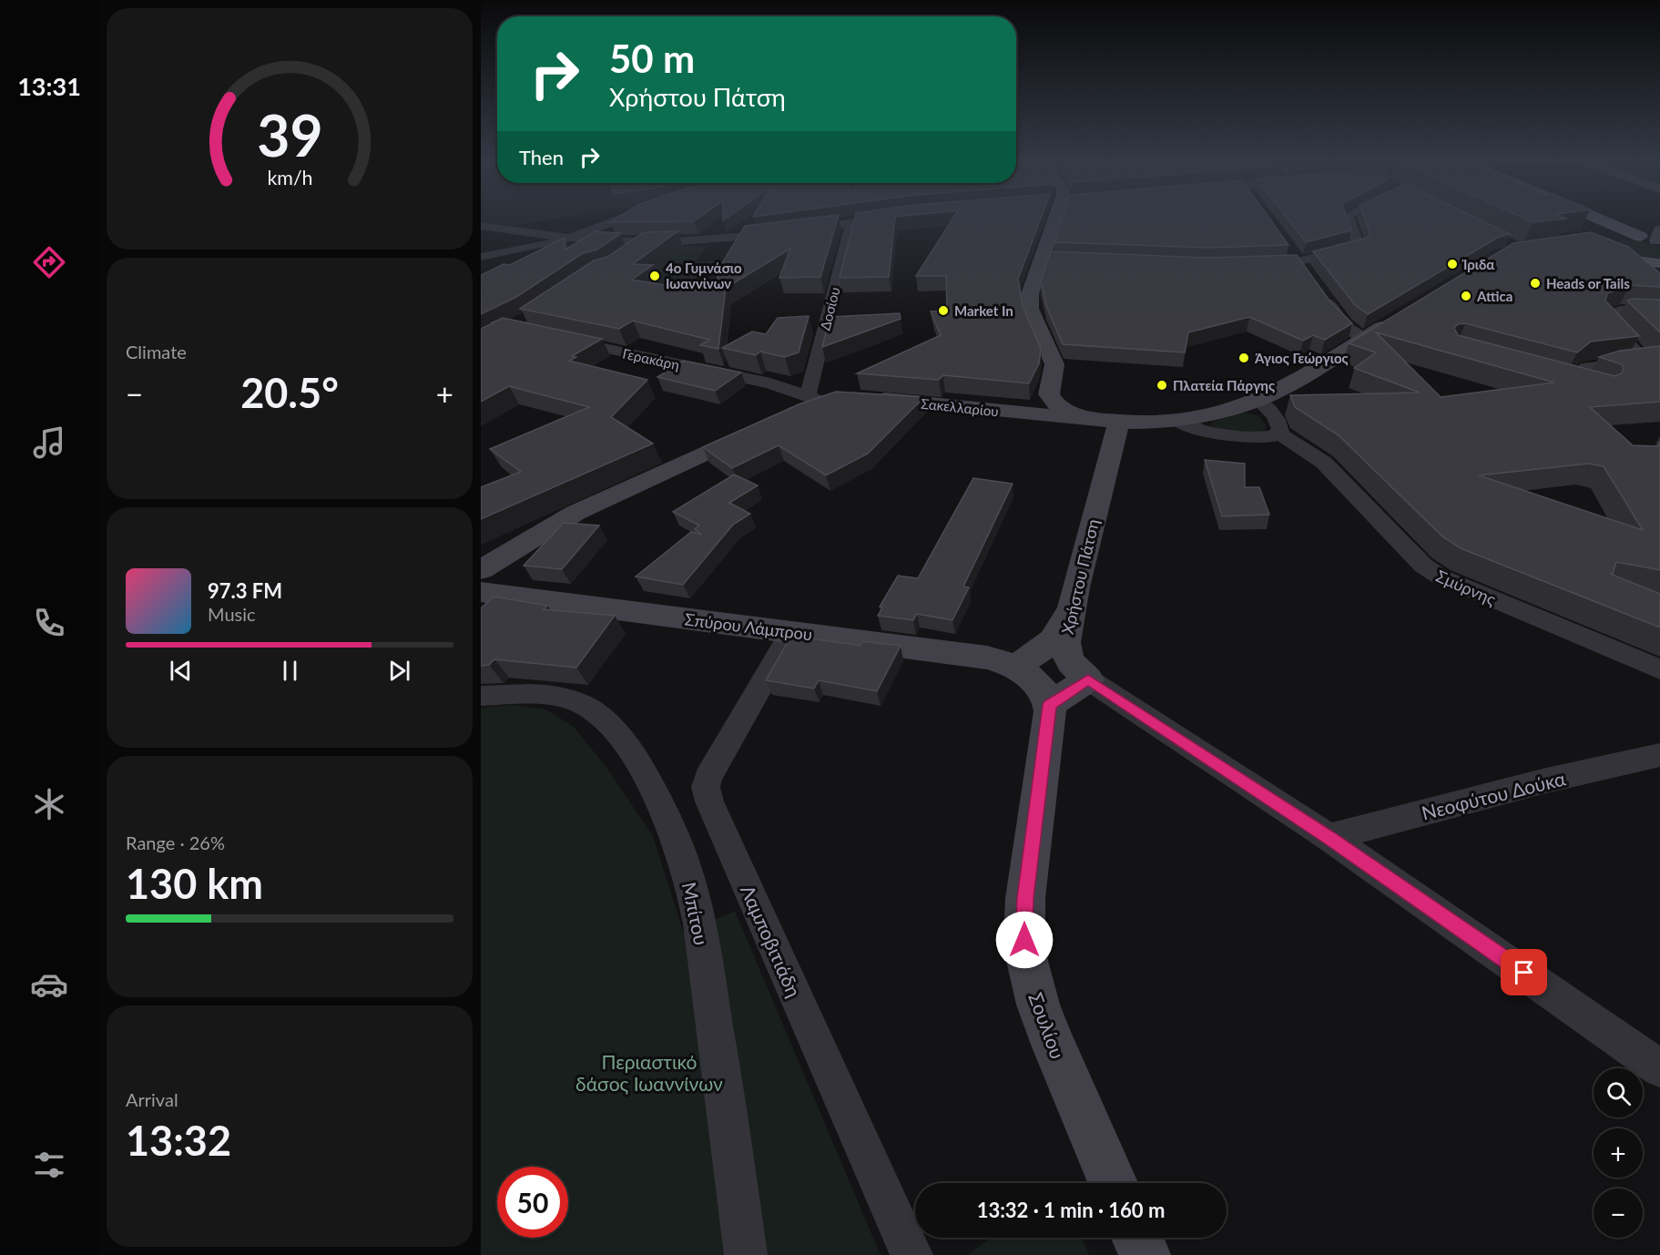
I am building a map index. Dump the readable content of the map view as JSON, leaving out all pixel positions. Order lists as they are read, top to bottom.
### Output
{
  "streets": {
    "street": [
      "Δοσίου",
      "Γερακάρη",
      "Σακελλαρίου",
      "Χρήστου Πάτση",
      "Σμύρνης",
      "Σπύρου Λάμπρου",
      "Νεοφύτου Δούκα",
      "Μπίτου",
      "Λαμποβιτιάδη",
      "Σουλίου"
    ]
  },
  "crossings": [
    ["Δοσίου", "Γερακάρη"],
    ["Σακελλαρίου", "Χρήστου Πάτση"],
    ["Σπύρου Λάμπρου", "Λαμποβιτιάδη"]
  ],
  "parks": ["Περιαστικό δάσος Ιωαννίνων"],
  "places": [
    "Ίριδα",
    "4ο Γυμνάσιο Ιωαννίνων",
    "Heads or Tails",
    "Attica",
    "Market In",
    "Άγιος Γεώργιος",
    "Πλατεία Πάργης"
  ],
  "page": {
    "tabs": "13:31",
    "turn": ["50 m", "Χρήστου Πάτση"],
    "then": "Then",
    "tile": [
      "Climate",
      ["Range · 26%", "130 km"],
      ["Arrival", "13:32"]
    ],
    "heat": ["−", "20.5°", "+"],
    "song": ["97.3 FM", "Music"],
    "map_buttons": ["+", "−"],
    "limit": "50",
    "trip": "13:32 · 1 min · 160 m",
    "gauge": ["39", "km/h"]
  }
}
